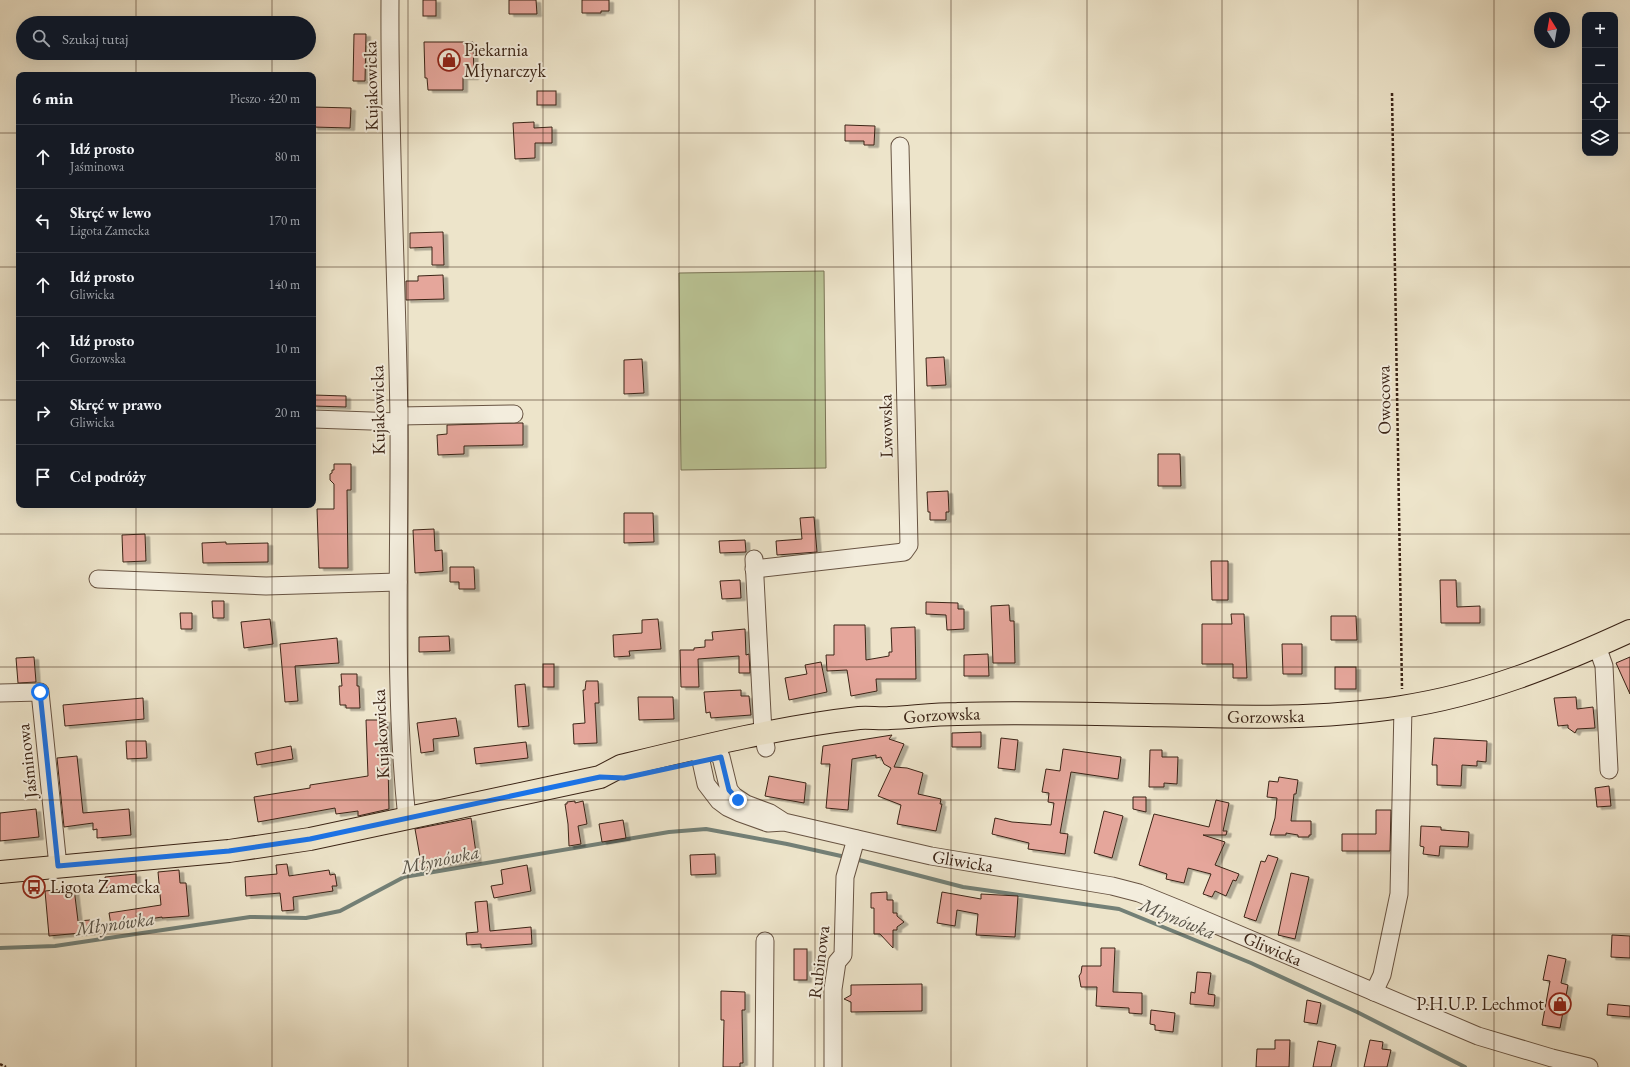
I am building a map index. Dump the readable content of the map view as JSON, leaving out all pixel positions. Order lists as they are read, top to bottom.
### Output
{
  "streets": {
    "main road": ["Gorzowska"],
    "street": [
      "Kujakowicka",
      "Lwowska",
      "Jaśminowa",
      "Gliwicka",
      "Rubinowa"
    ],
    "path": ["Owocowa"]
  },
  "crossings": [
    ["Owocowa", "Gorzowska"],
    ["Lwowska", "Gorzowska"],
    ["Gorzowska", "Gliwicka"],
    ["Gliwicka", "Rubinowa"]
  ],
  "water": ["Młynówka"],
  "places": {
    "shop": ["Piekarnia Młynarczyk", "P.H.U.P. Lechmot"],
    "bus stop": ["Ligota Zamecka"]
  },
  "north": "top",
  "page": {
    "map_buttons": ["+", "−"],
    "search": "Szukaj tutaj",
    "heading": ["6 min", "Pieszo · 420 m"],
    "list": [
      ["Idź prosto", "Jaśminowa", "80 m"],
      ["Skręć w lewo", "Ligota Zamecka", "170 m"],
      ["Idź prosto", "Gliwicka", "140 m"],
      ["Idź prosto", "Gorzowska", "10 m"],
      ["Skręć w prawo", "Gliwicka", "20 m"],
      "Cel podróży"
    ]
  }
}
